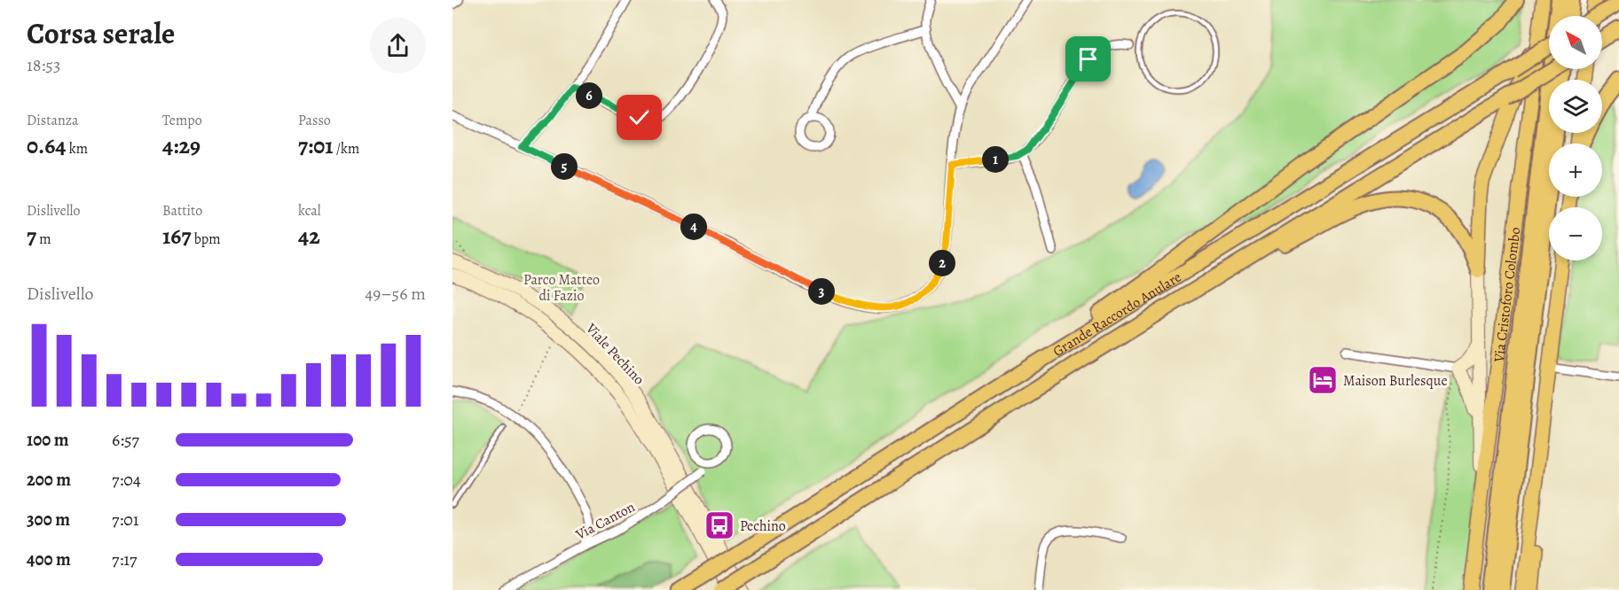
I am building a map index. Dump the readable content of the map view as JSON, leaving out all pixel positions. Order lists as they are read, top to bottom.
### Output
{
  "streets": {
    "highway": ["Via Cristoforo Colombo", "Grande Raccordo Anulare"],
    "street": ["Viale Pechino", "Via Canton"]
  },
  "parks": ["Parco Matteo di Fazio"],
  "places": {
    "hotel": ["Maison Burlesque"],
    "bus stop": ["Pechino"]
  },
  "north": "top left",
  "page": {
    "heading": ["Corsa serale", "18:53"],
    "map_buttons": ["+", "−"],
    "pins": [
      "6",
      "1",
      "5",
      "4",
      "2",
      "3"
    ],
    "stats": [
      ["Distanza", "0.64 km"],
      ["Tempo", "4:29"],
      ["Passo", "7:01 /km"],
      ["Dislivello", "7 m"],
      ["Battito", "167 bpm"],
      ["kcal", "42"]
    ],
    "chart": ["Dislivello", "49–56 m"],
    "list": [
      {
        "name": "100 m",
        "note": "6:57"
      },
      {
        "name": "200 m",
        "note": "7:04"
      },
      {
        "name": "300 m",
        "note": "7:01"
      },
      {
        "name": "400 m",
        "note": "7:17"
      }
    ]
  }
}
